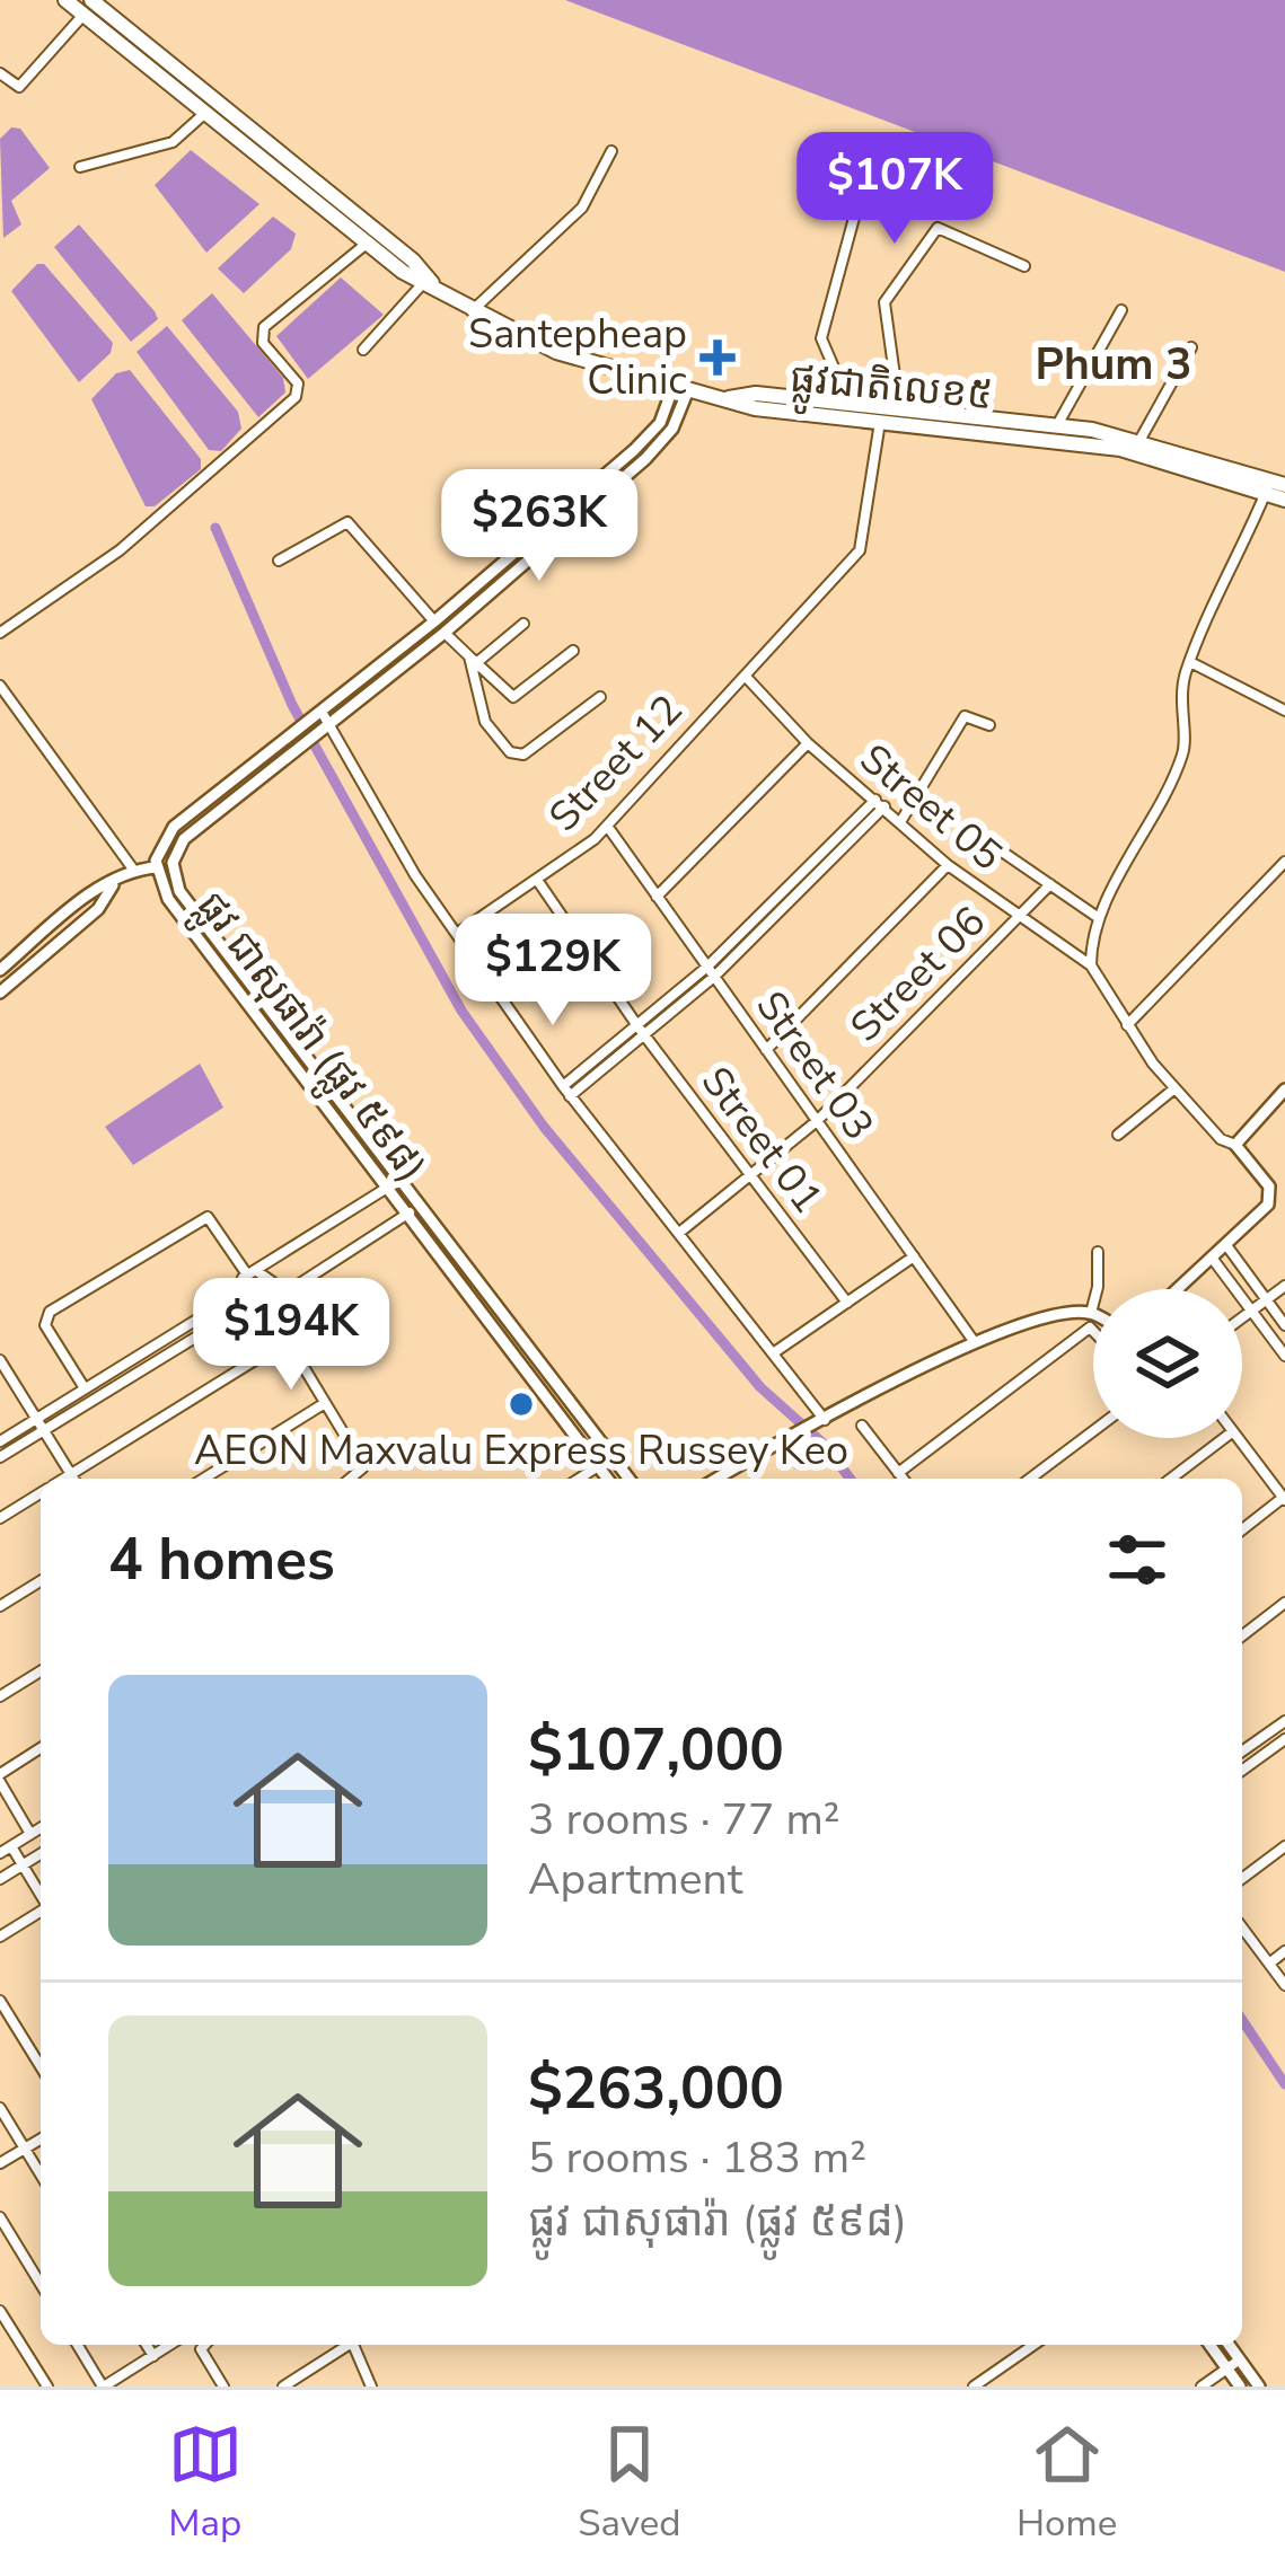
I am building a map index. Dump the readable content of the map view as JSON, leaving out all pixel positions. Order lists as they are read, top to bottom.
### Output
{
  "streets": {
    "highway": ["ផ្លូវជាតិលេខ៥"],
    "main road": ["ផ្លូវ ជាសុផារ៉ា (ផ្លូវ ៥៩៨)"],
    "street": [
      "Street 12",
      "Street 05",
      "Street 06",
      "Street 03",
      "Street 01"
    ]
  },
  "crossings": [
    ["ផ្លូវជាតិលេខ៥", "Street 12"],
    ["ផ្លូវជាតិលេខ៥", "ផ្លូវ ជាសុផារ៉ា (ផ្លូវ ៥៩៨)"],
    ["Street 12", "Street 05"],
    ["Street 12", "Street 03"],
    ["Street 12", "Street 01"],
    ["Street 05", "Street 06"],
    ["Street 06", "Street 03"],
    ["Street 06", "Street 01"]
  ],
  "districts": ["Phum 3"],
  "places": {
    "health": ["Santepheap Clinic"],
    "other": ["AEON Maxvalu Express Russey Keo"]
  },
  "page": {
    "price": [
      "$107K",
      "$263K",
      "$129K",
      "$194K"
    ],
    "heading": "4 homes",
    "list": [
      {
        "name": "$107,000",
        "note": "3 rooms · 77 m² · Apartment"
      },
      {
        "name": "$263,000",
        "note": "5 rooms · 183 m² · ផ្លូវ ជាសុផារ៉ា (ផ្លូវ ៥៩៨)"
      }
    ],
    "tabs": ["Map", "Saved", "Home"]
  }
}
